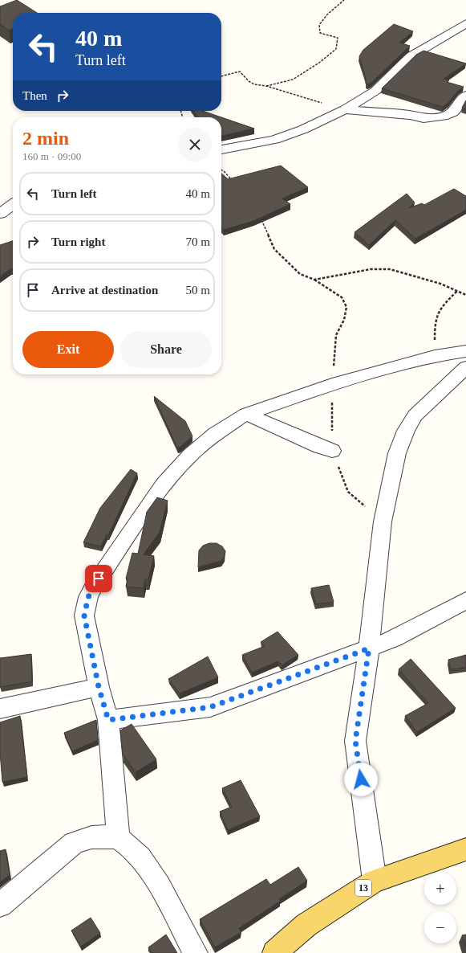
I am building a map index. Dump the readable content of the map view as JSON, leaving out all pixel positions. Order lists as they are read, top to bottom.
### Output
{
  "streets": {
    "main road": ["13"]
  },
  "page": {
    "turn": ["40 m", "Turn left"],
    "then": "Then",
    "heading": ["2 min", "160 m · 09:00"],
    "list": [
      {
        "name": "Turn left",
        "value": "40 m"
      },
      {
        "name": "Turn right",
        "value": "70 m"
      },
      {
        "name": "Arrive at destination",
        "value": "50 m"
      }
    ],
    "buttons": ["Exit", "Share"],
    "map_buttons": ["+", "−"]
  }
}
